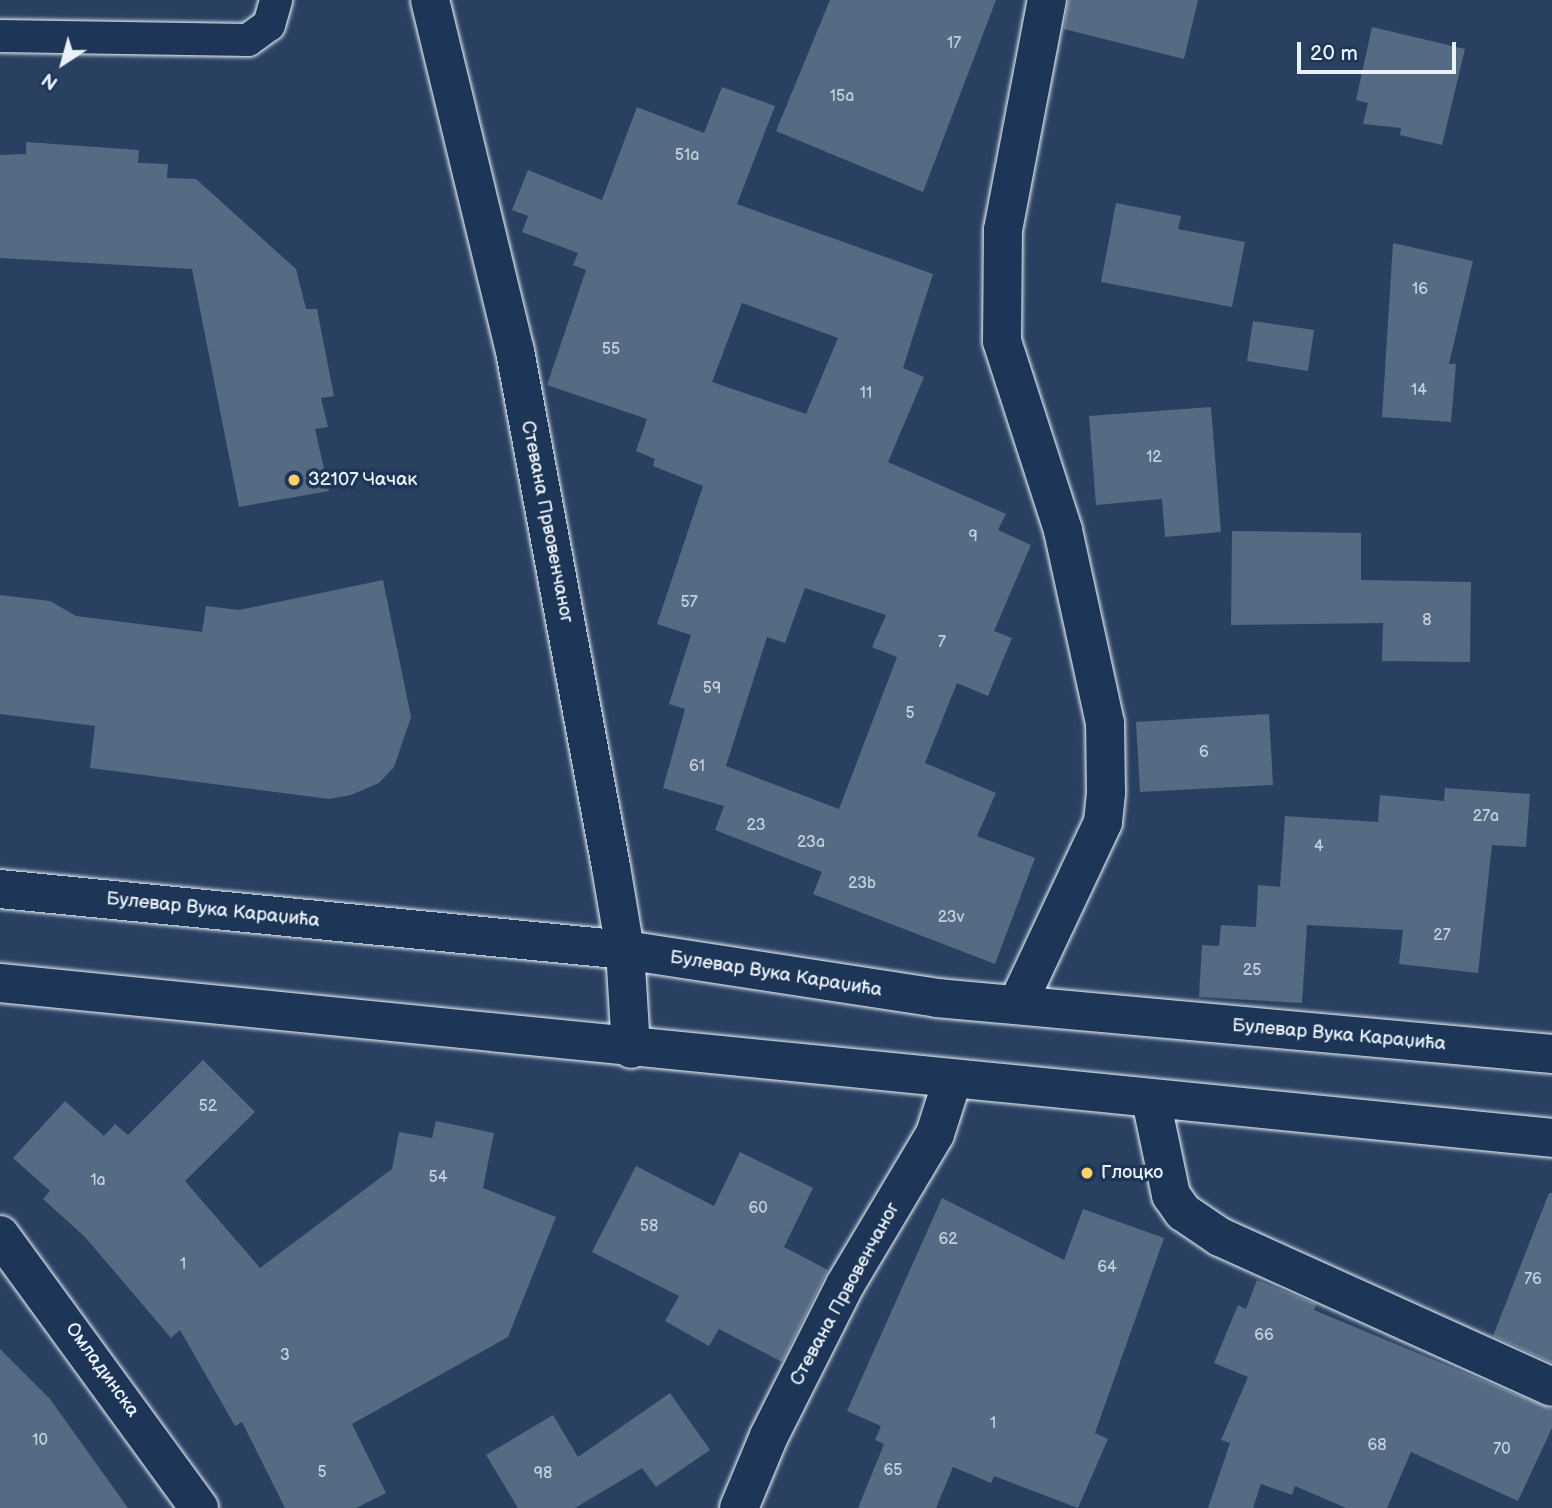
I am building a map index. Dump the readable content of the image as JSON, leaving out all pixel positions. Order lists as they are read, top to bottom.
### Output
{
  "streets": {
    "street": ["Стевана Првовенчаног", "Булевар Вука Караџића", "Омладинска"]
  },
  "crossings": [
    ["Стевана Првовенчаног", "Булевар Вука Караџића"]
  ],
  "places": ["32107 Чачак", "Глоцко"],
  "house_numbers": [
    "17",
    "15a",
    "51a",
    "16",
    "55",
    "14",
    "11",
    "12",
    "9",
    "57",
    "8",
    "7",
    "59",
    "5",
    "6",
    "61",
    "27a",
    "23",
    "23a",
    "4",
    "23b",
    "23v",
    "27",
    "25",
    "52",
    "54",
    "1a",
    "60",
    "58",
    "62",
    "1",
    "64",
    "76",
    "66",
    "3",
    "1",
    "10",
    "68",
    "70",
    "65",
    "5",
    "98"
  ],
  "scale_bar": "20 m",
  "north": "bottom left"
}
